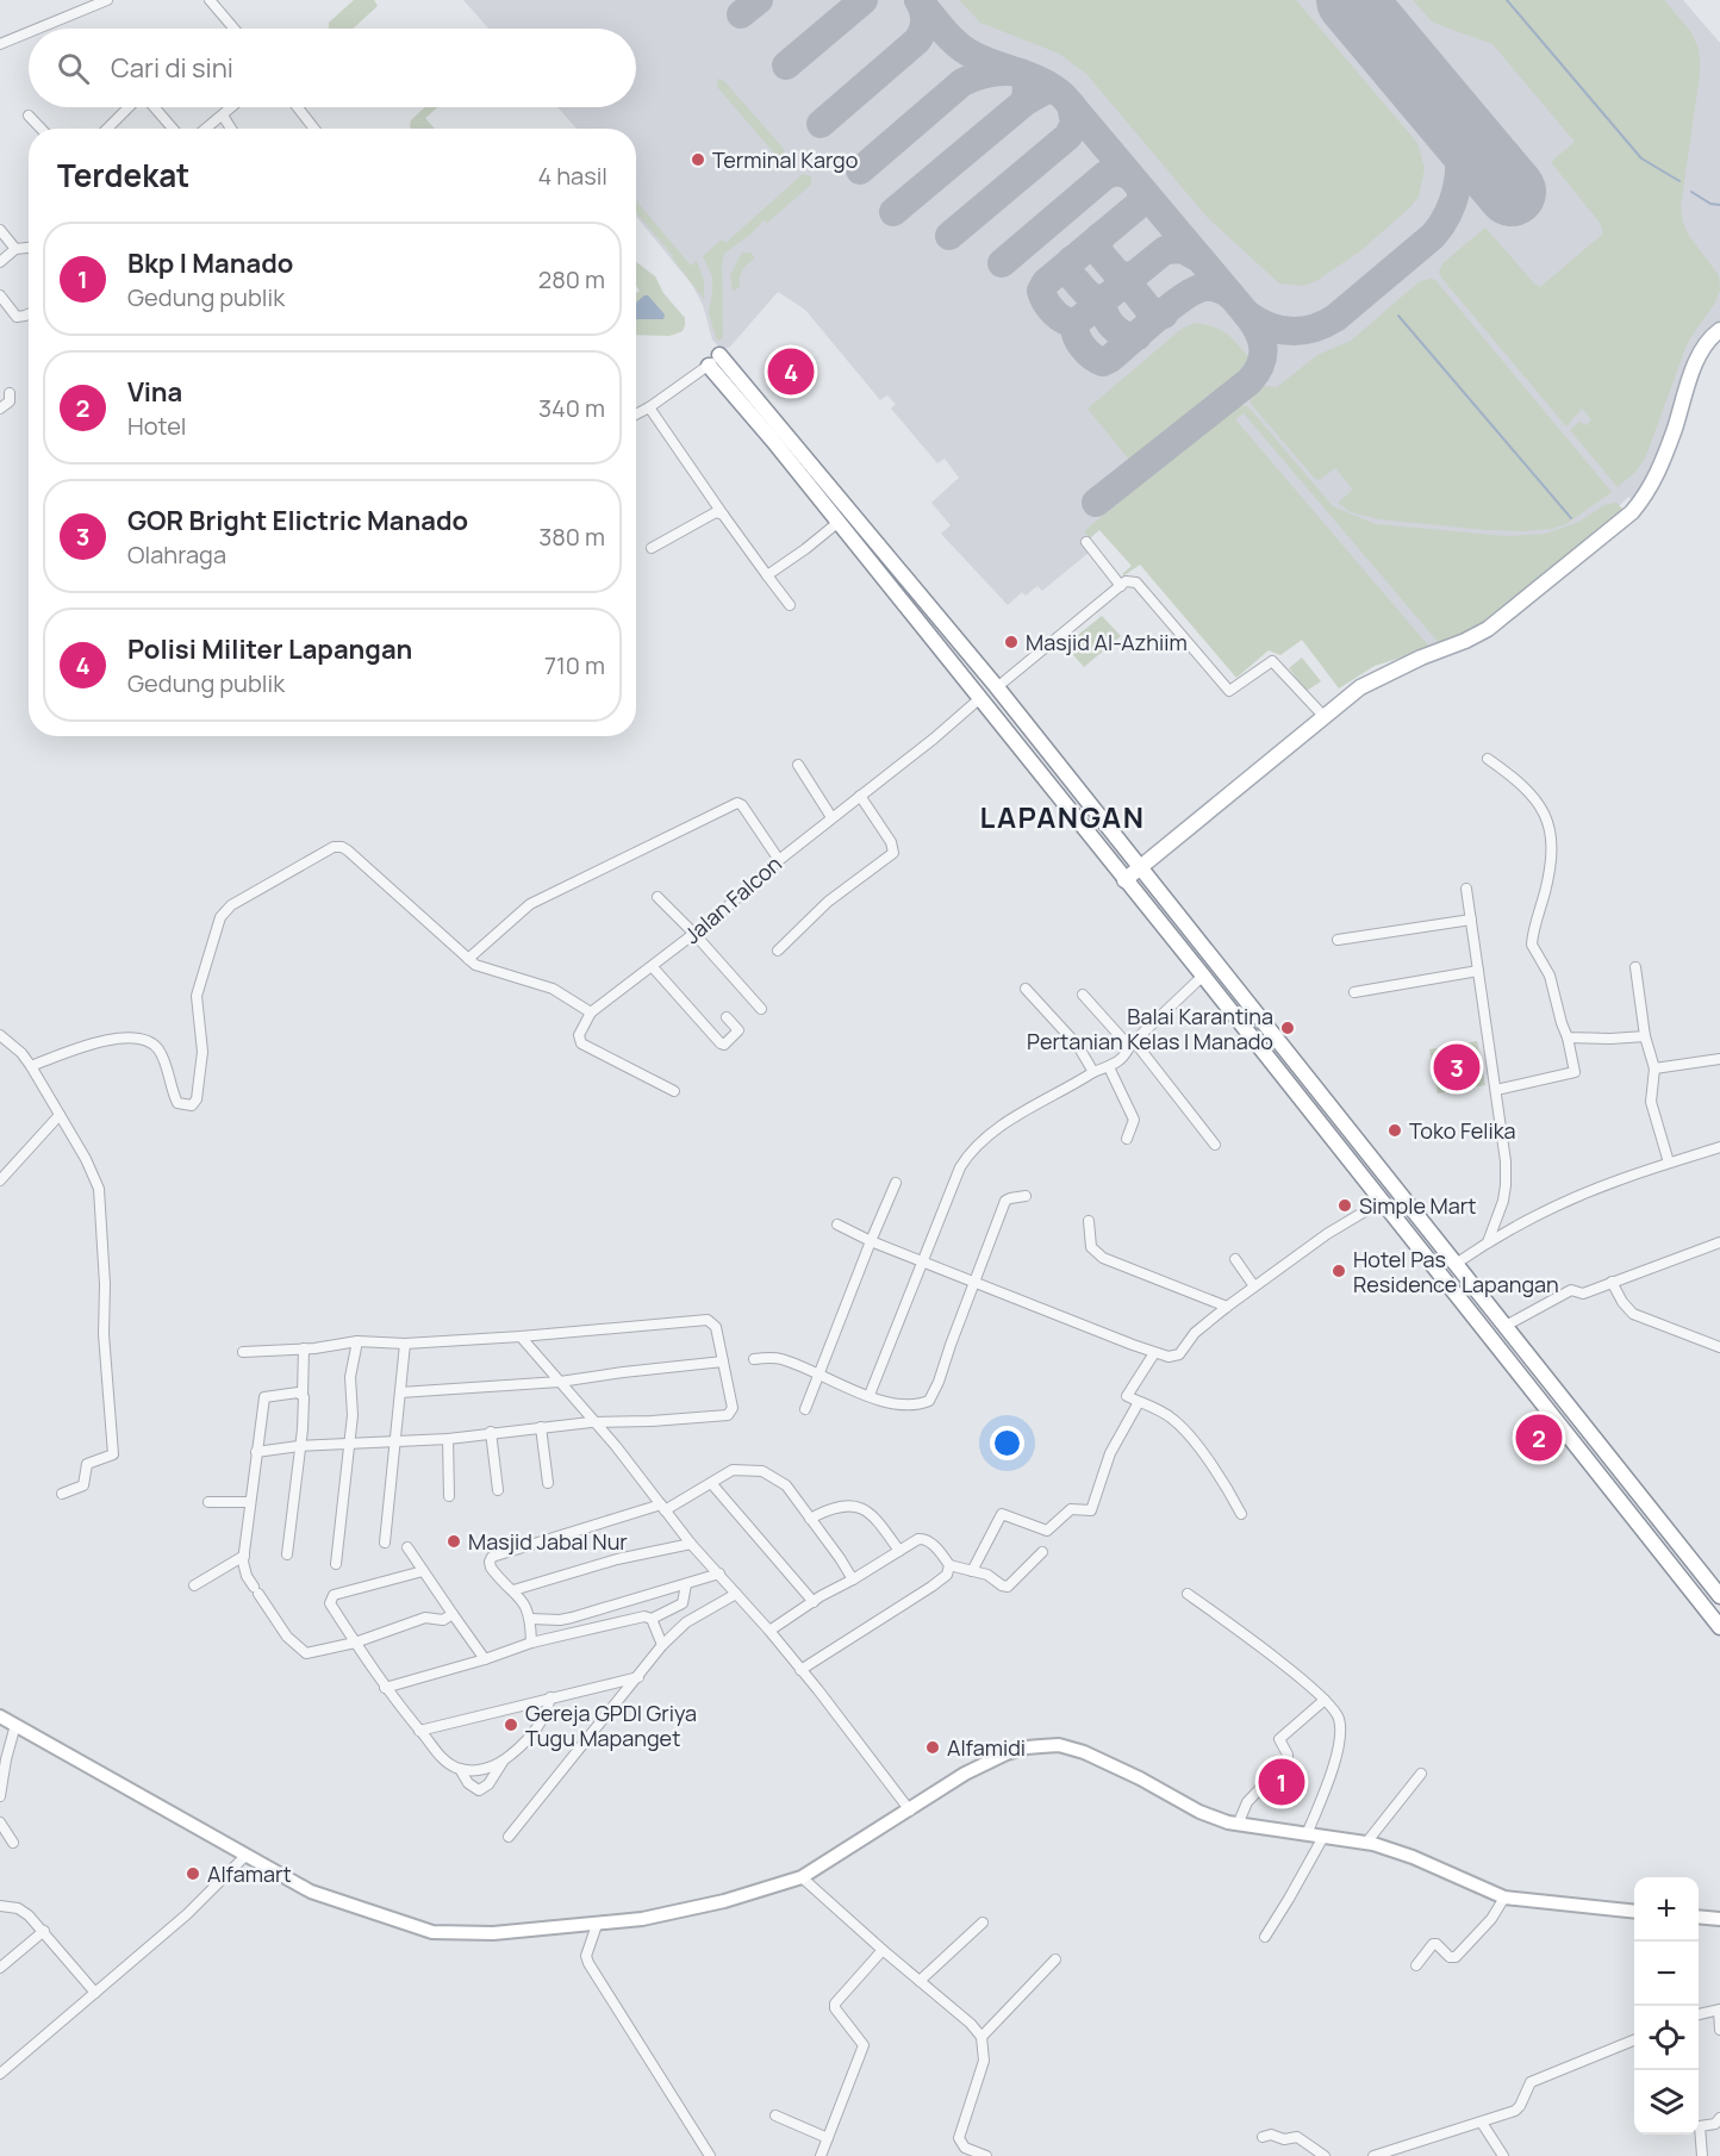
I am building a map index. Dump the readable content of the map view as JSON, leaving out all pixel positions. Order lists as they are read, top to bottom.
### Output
{
  "streets": {
    "street": ["Jalan Falcon"]
  },
  "districts": ["LAPANGAN"],
  "places": [
    "Terminal Kargo",
    "Masjid Al-Azhiim",
    "Balai Karantina Pertanian Kelas I Manado",
    "Toko Felika",
    "Simple Mart",
    "Hotel Pas Residence Lapangan",
    "Masjid Jabal Nur",
    "Gereja GPDI Griya Tugu Mapanget",
    "Alfamidi",
    "Alfamart"
  ],
  "page": {
    "search": "Cari di sini",
    "heading": ["Terdekat", "4 hasil"],
    "list": [
      {
        "mark": "1",
        "name": "Bkp I Manado",
        "note": "Gedung publik",
        "value": "280 m"
      },
      {
        "mark": "2",
        "name": "Vina",
        "note": "Hotel",
        "value": "340 m"
      },
      {
        "mark": "3",
        "name": "GOR Bright Elictric Manado",
        "note": "Olahraga",
        "value": "380 m"
      },
      {
        "mark": "4",
        "name": "Polisi Militer Lapangan",
        "note": "Gedung publik",
        "value": "710 m"
      }
    ],
    "pins": [
      "4",
      "3",
      "2",
      "1"
    ],
    "map_buttons": ["+", "−"]
  }
}
